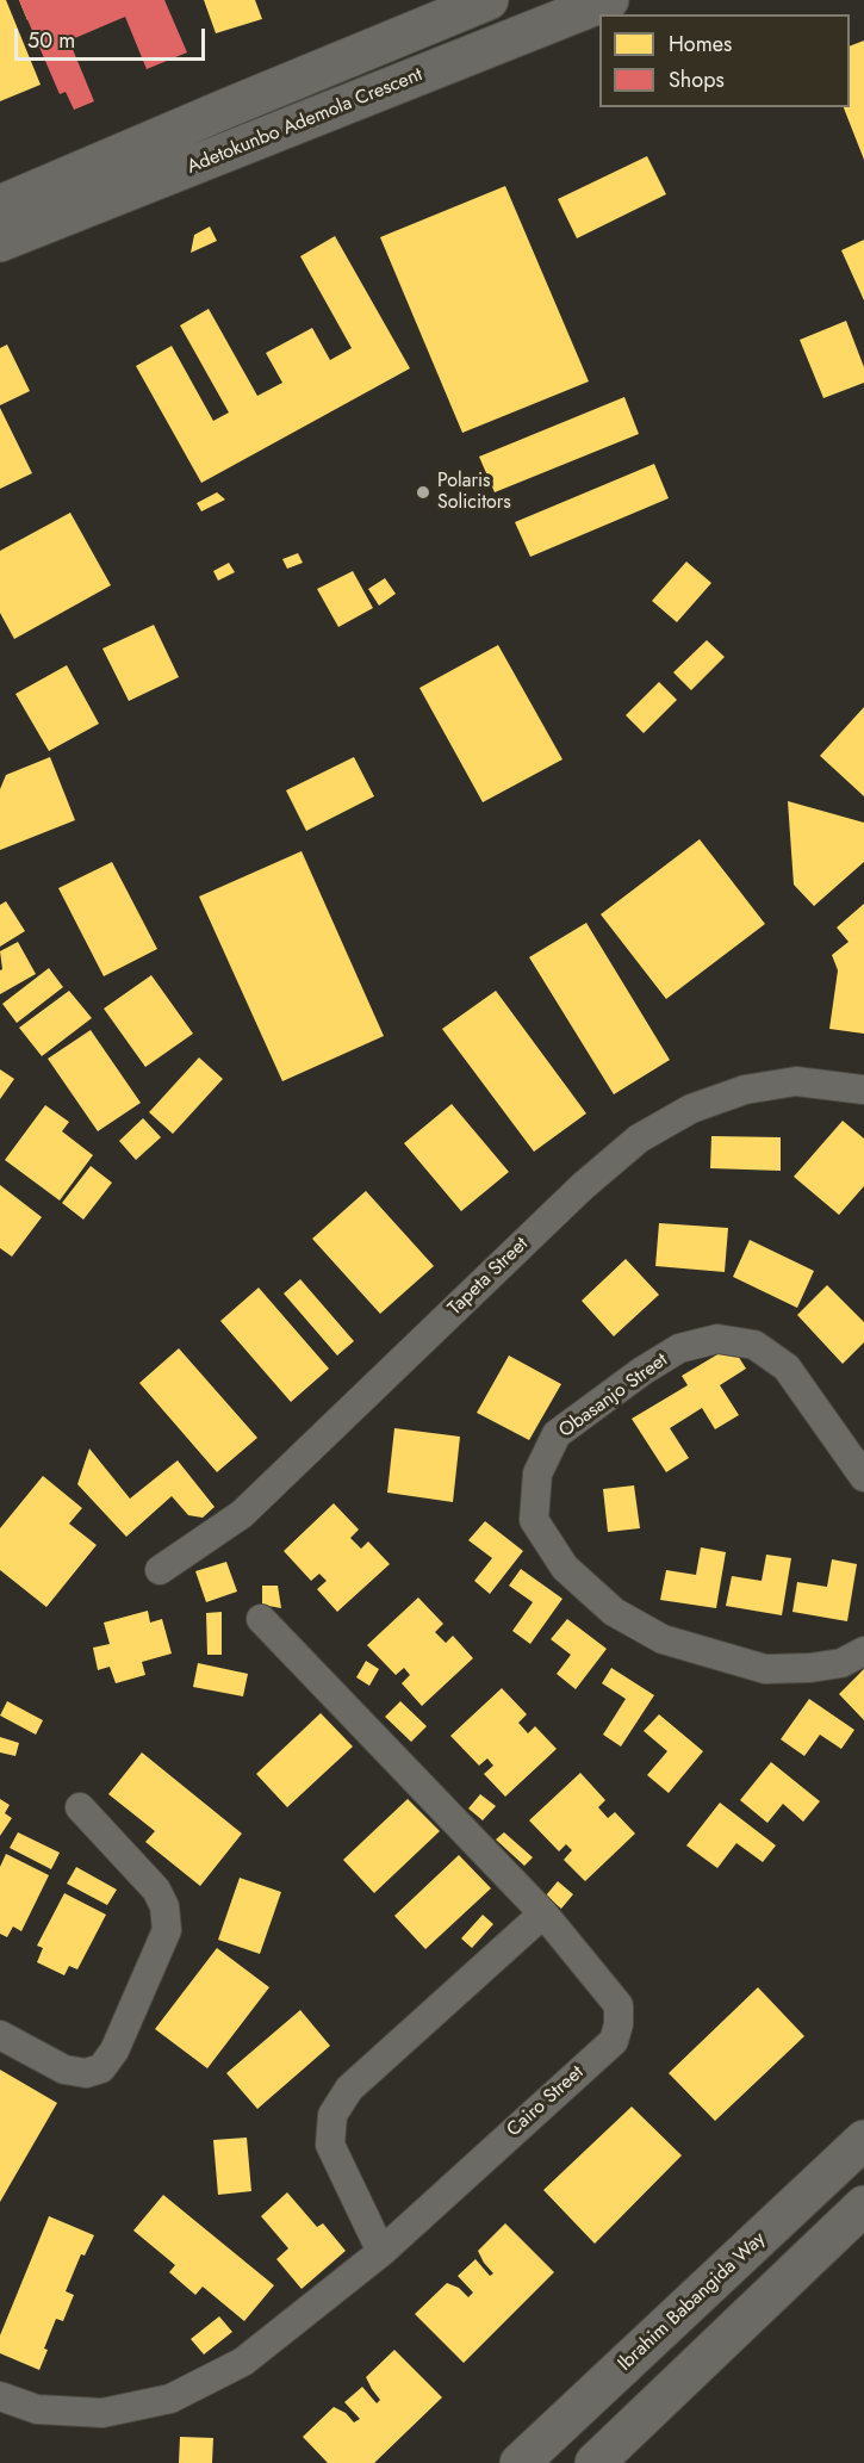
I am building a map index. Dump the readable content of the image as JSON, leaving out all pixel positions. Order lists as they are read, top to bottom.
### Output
{
  "streets": {
    "main road": ["Adetokunbo Ademola Crescent", "Ibrahim Babangida Way"],
    "street": ["Tapeta Street", "Obasanjo Street", "Cairo Street"]
  },
  "places": ["Polaris Solicitors"],
  "legend": ["Homes", "Shops"],
  "scale_bar": "50 m"
}
